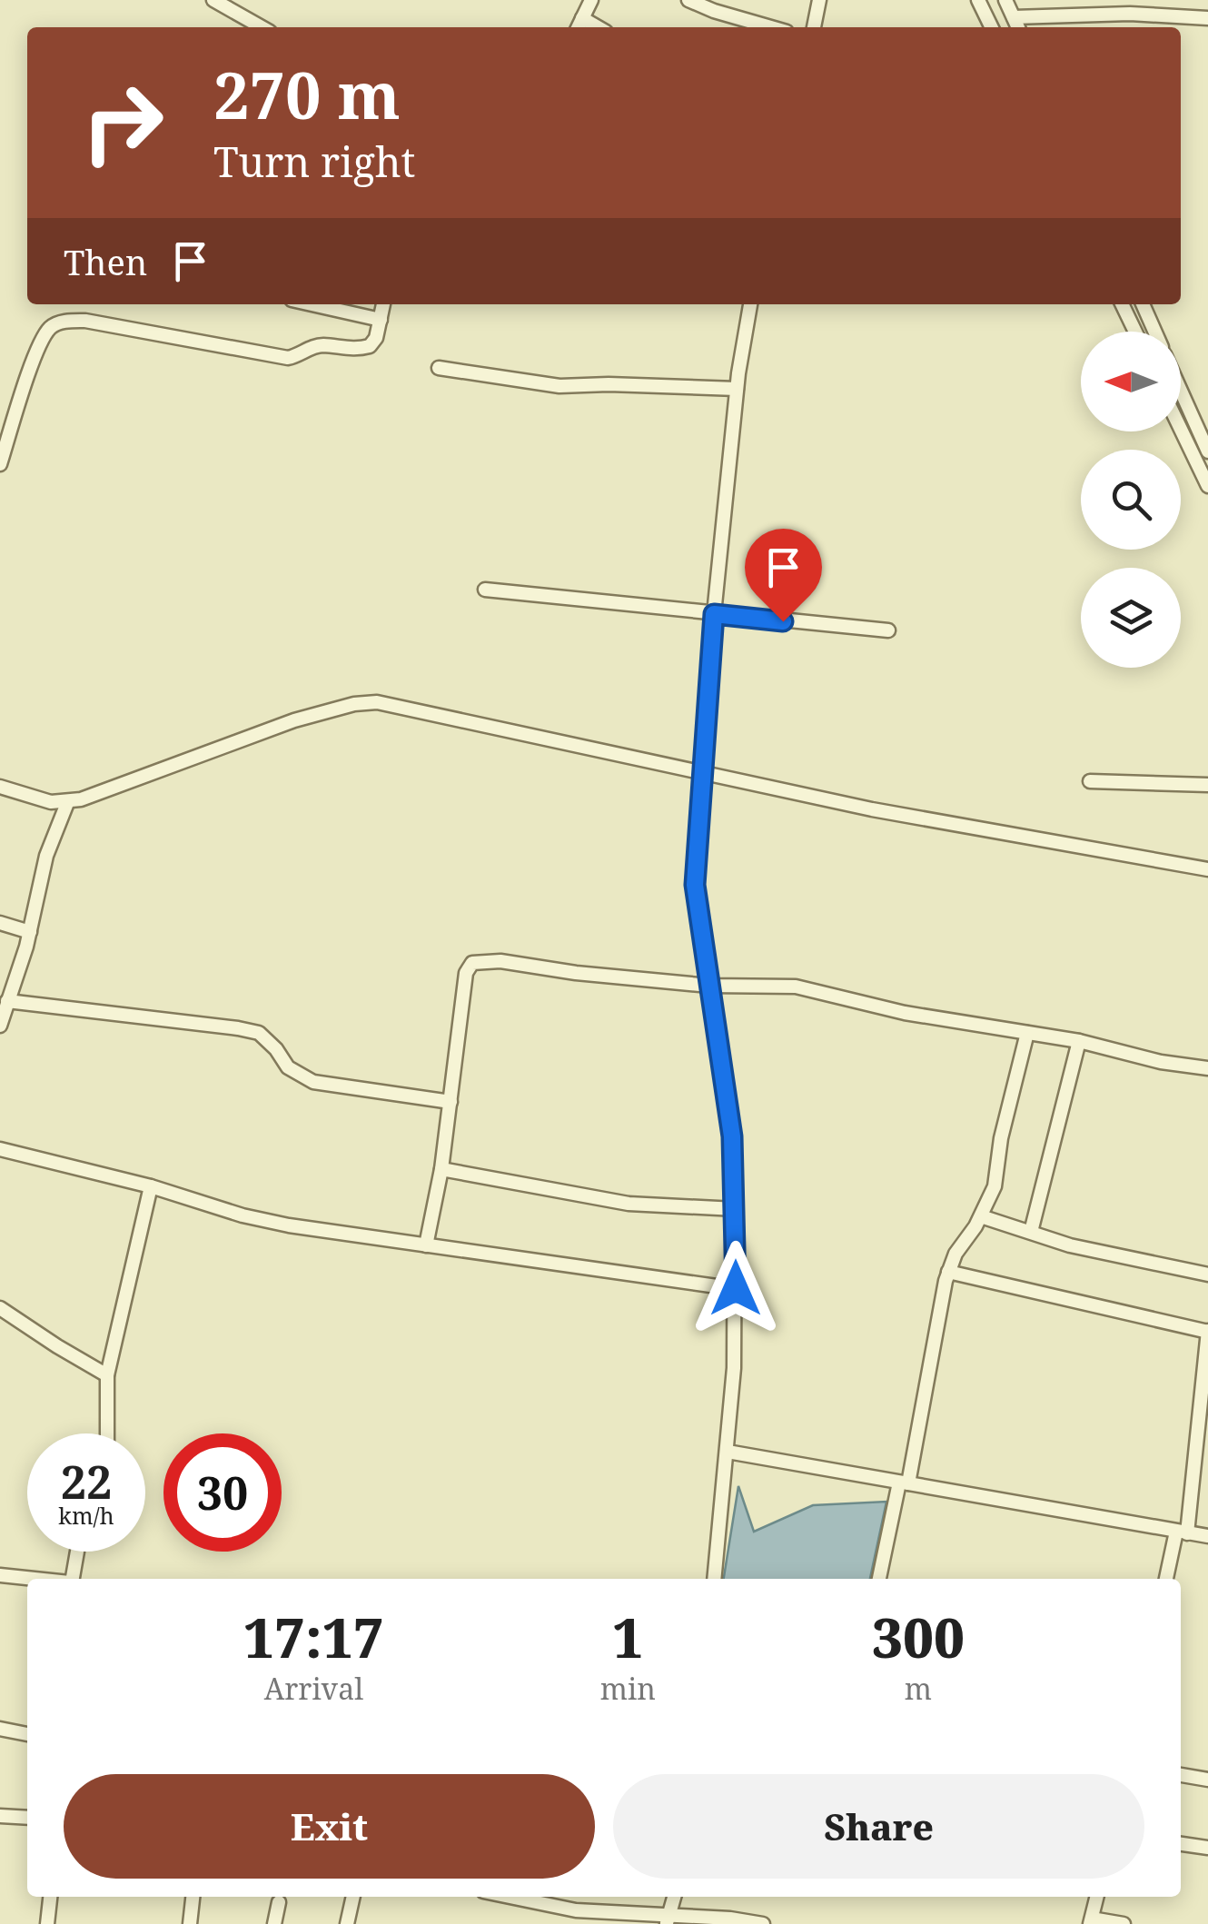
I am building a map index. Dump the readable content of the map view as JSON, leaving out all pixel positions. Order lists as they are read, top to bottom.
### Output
{
  "north": "left",
  "page": {
    "turn": ["270 m", "Turn right"],
    "then": "Then",
    "speed": "22 km/h",
    "limit": "30",
    "eta": [
      "17:17",
      "Arrival",
      "1",
      "min",
      "300",
      "m"
    ],
    "buttons": ["Exit", "Share"]
  }
}
